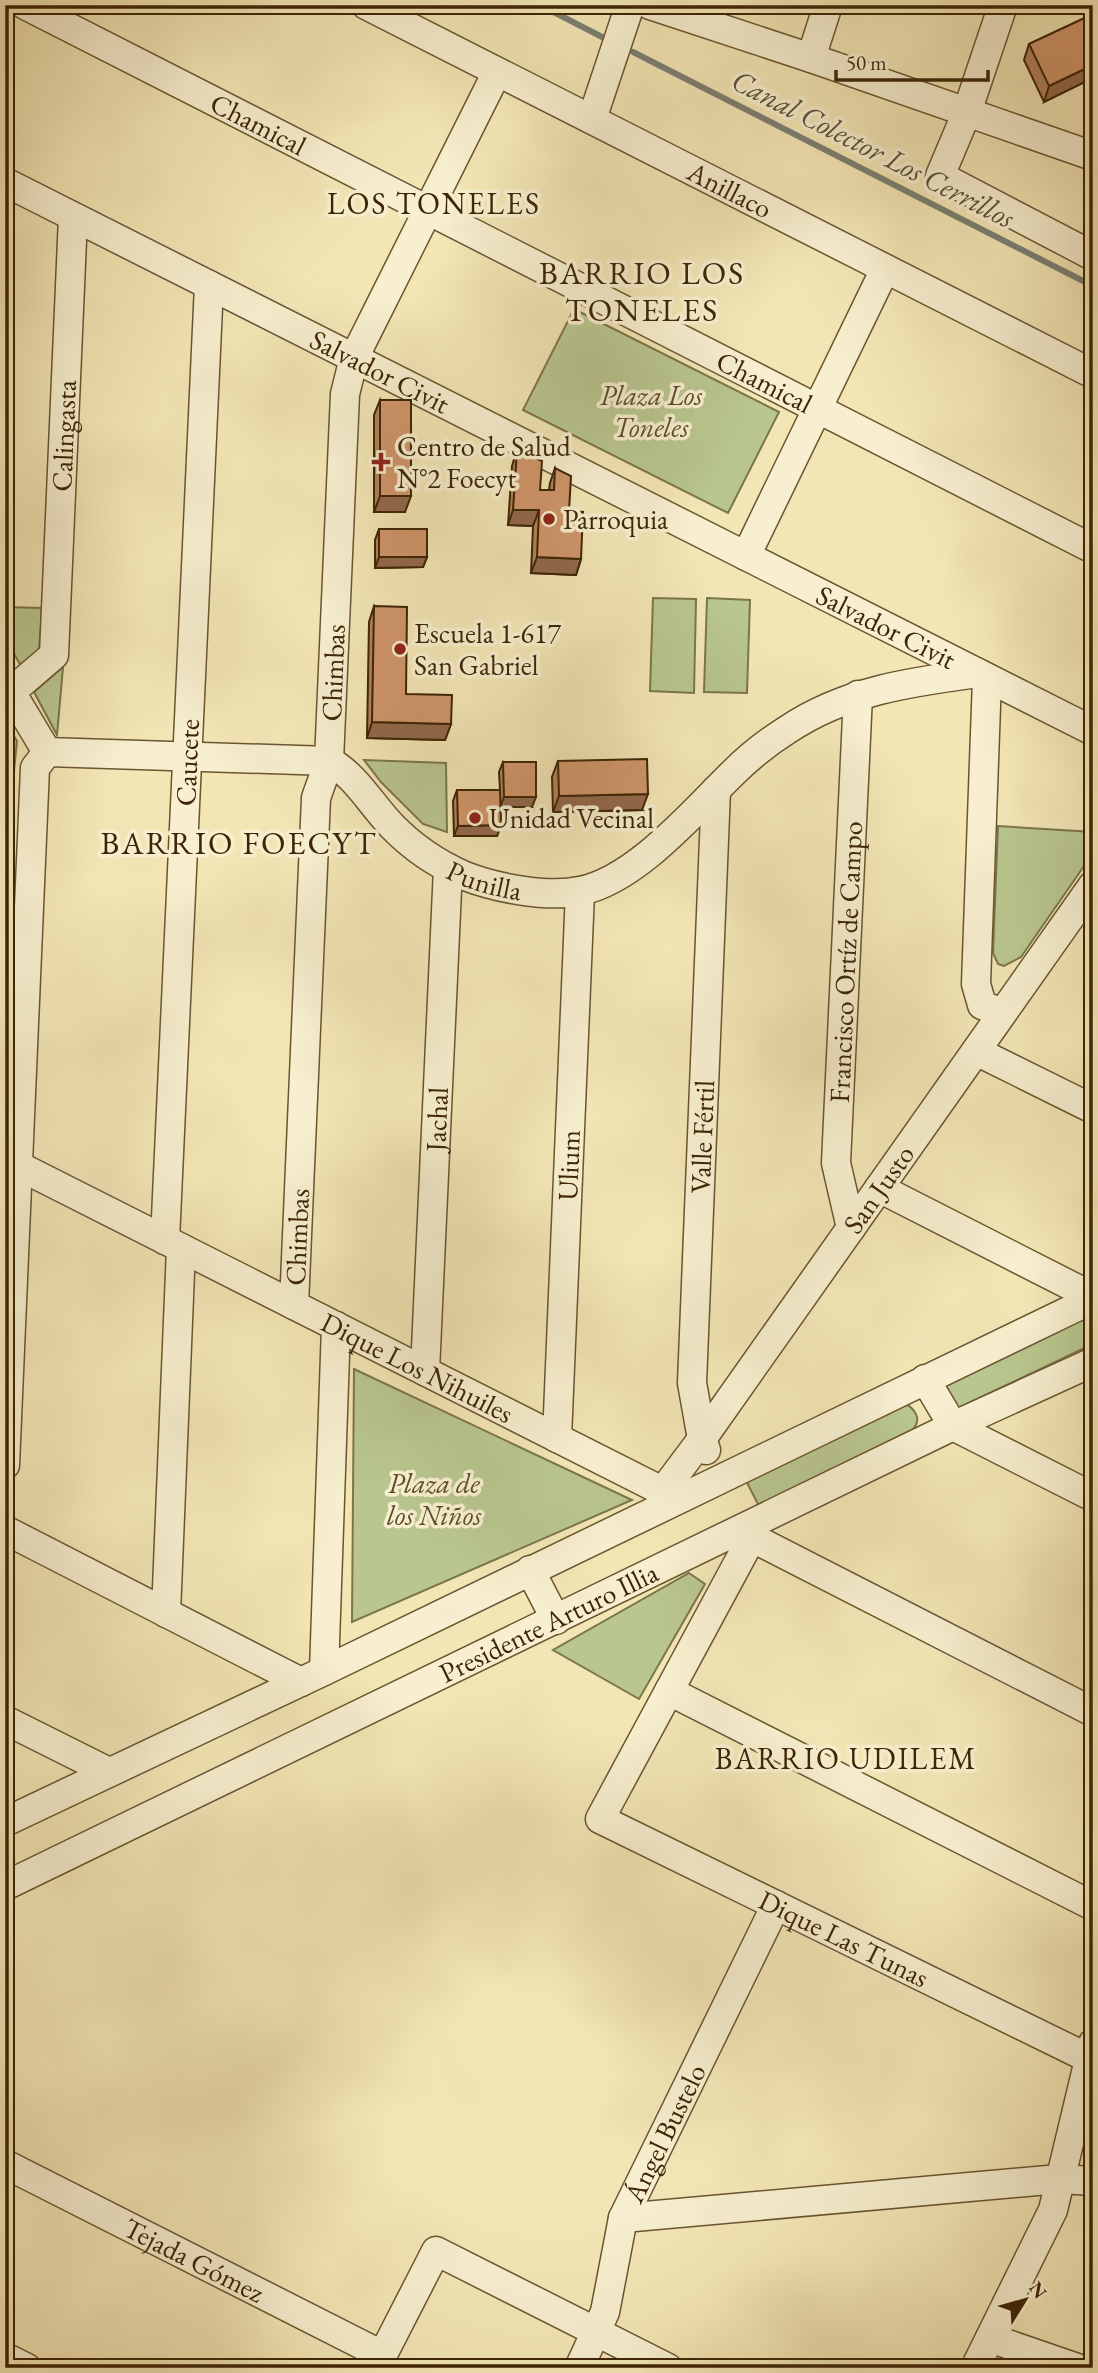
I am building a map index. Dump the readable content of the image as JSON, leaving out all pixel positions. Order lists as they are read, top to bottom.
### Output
{
  "streets": {
    "street": [
      "Chamical",
      "Anillaco",
      "Salvador Civit",
      "Calingasta",
      "Chimbas",
      "Caucete",
      "Punilla",
      "Francisco Ortíz de Campo",
      "Jachal",
      "Valle Fértil",
      "Ulium",
      "San Justo",
      "Dique Los Nihuiles",
      "Presidente Arturo Illia",
      "Dique Las Tunas",
      "Ángel Bustelo",
      "Tejada Gómez"
    ]
  },
  "crossings": [
    ["Chamical", "Chimbas"],
    ["Anillaco", "Chimbas"],
    ["Salvador Civit", "Calingasta"],
    ["Salvador Civit", "Chimbas"],
    ["Salvador Civit", "Caucete"],
    ["Salvador Civit", "Punilla"],
    ["Chimbas", "Punilla"],
    ["Chimbas", "Dique Los Nihuiles"],
    ["Caucete", "Dique Los Nihuiles"],
    ["Punilla", "Francisco Ortíz de Campo"],
    ["Punilla", "Jachal"],
    ["Punilla", "Valle Fértil"],
    ["Punilla", "Ulium"],
    ["Francisco Ortíz de Campo", "San Justo"],
    ["Jachal", "Dique Los Nihuiles"],
    ["Valle Fértil", "San Justo"],
    ["Valle Fértil", "Presidente Arturo Illia"],
    ["Ulium", "Dique Los Nihuiles"],
    ["San Justo", "Dique Los Nihuiles"],
    ["San Justo", "Presidente Arturo Illia"],
    ["Dique Los Nihuiles", "Presidente Arturo Illia"],
    ["Dique Las Tunas", "Ángel Bustelo"]
  ],
  "districts": [
    "LOS TONELES",
    "BARRIO LOS TONELES",
    "BARRIO FOECYT",
    "BARRIO UDILEM"
  ],
  "water": ["Canal Colector Los Cerrillos"],
  "parks": ["Plaza Los Toneles", "Plaza de los Niños"],
  "places": {
    "health": ["Centro de Salud N°2 Foecyt"],
    "other": ["Parroquia", "Escuela 1-617 San Gabriel", "Unidad Vecinal"]
  },
  "scale_bar": "50 m",
  "north": "top right"
}
